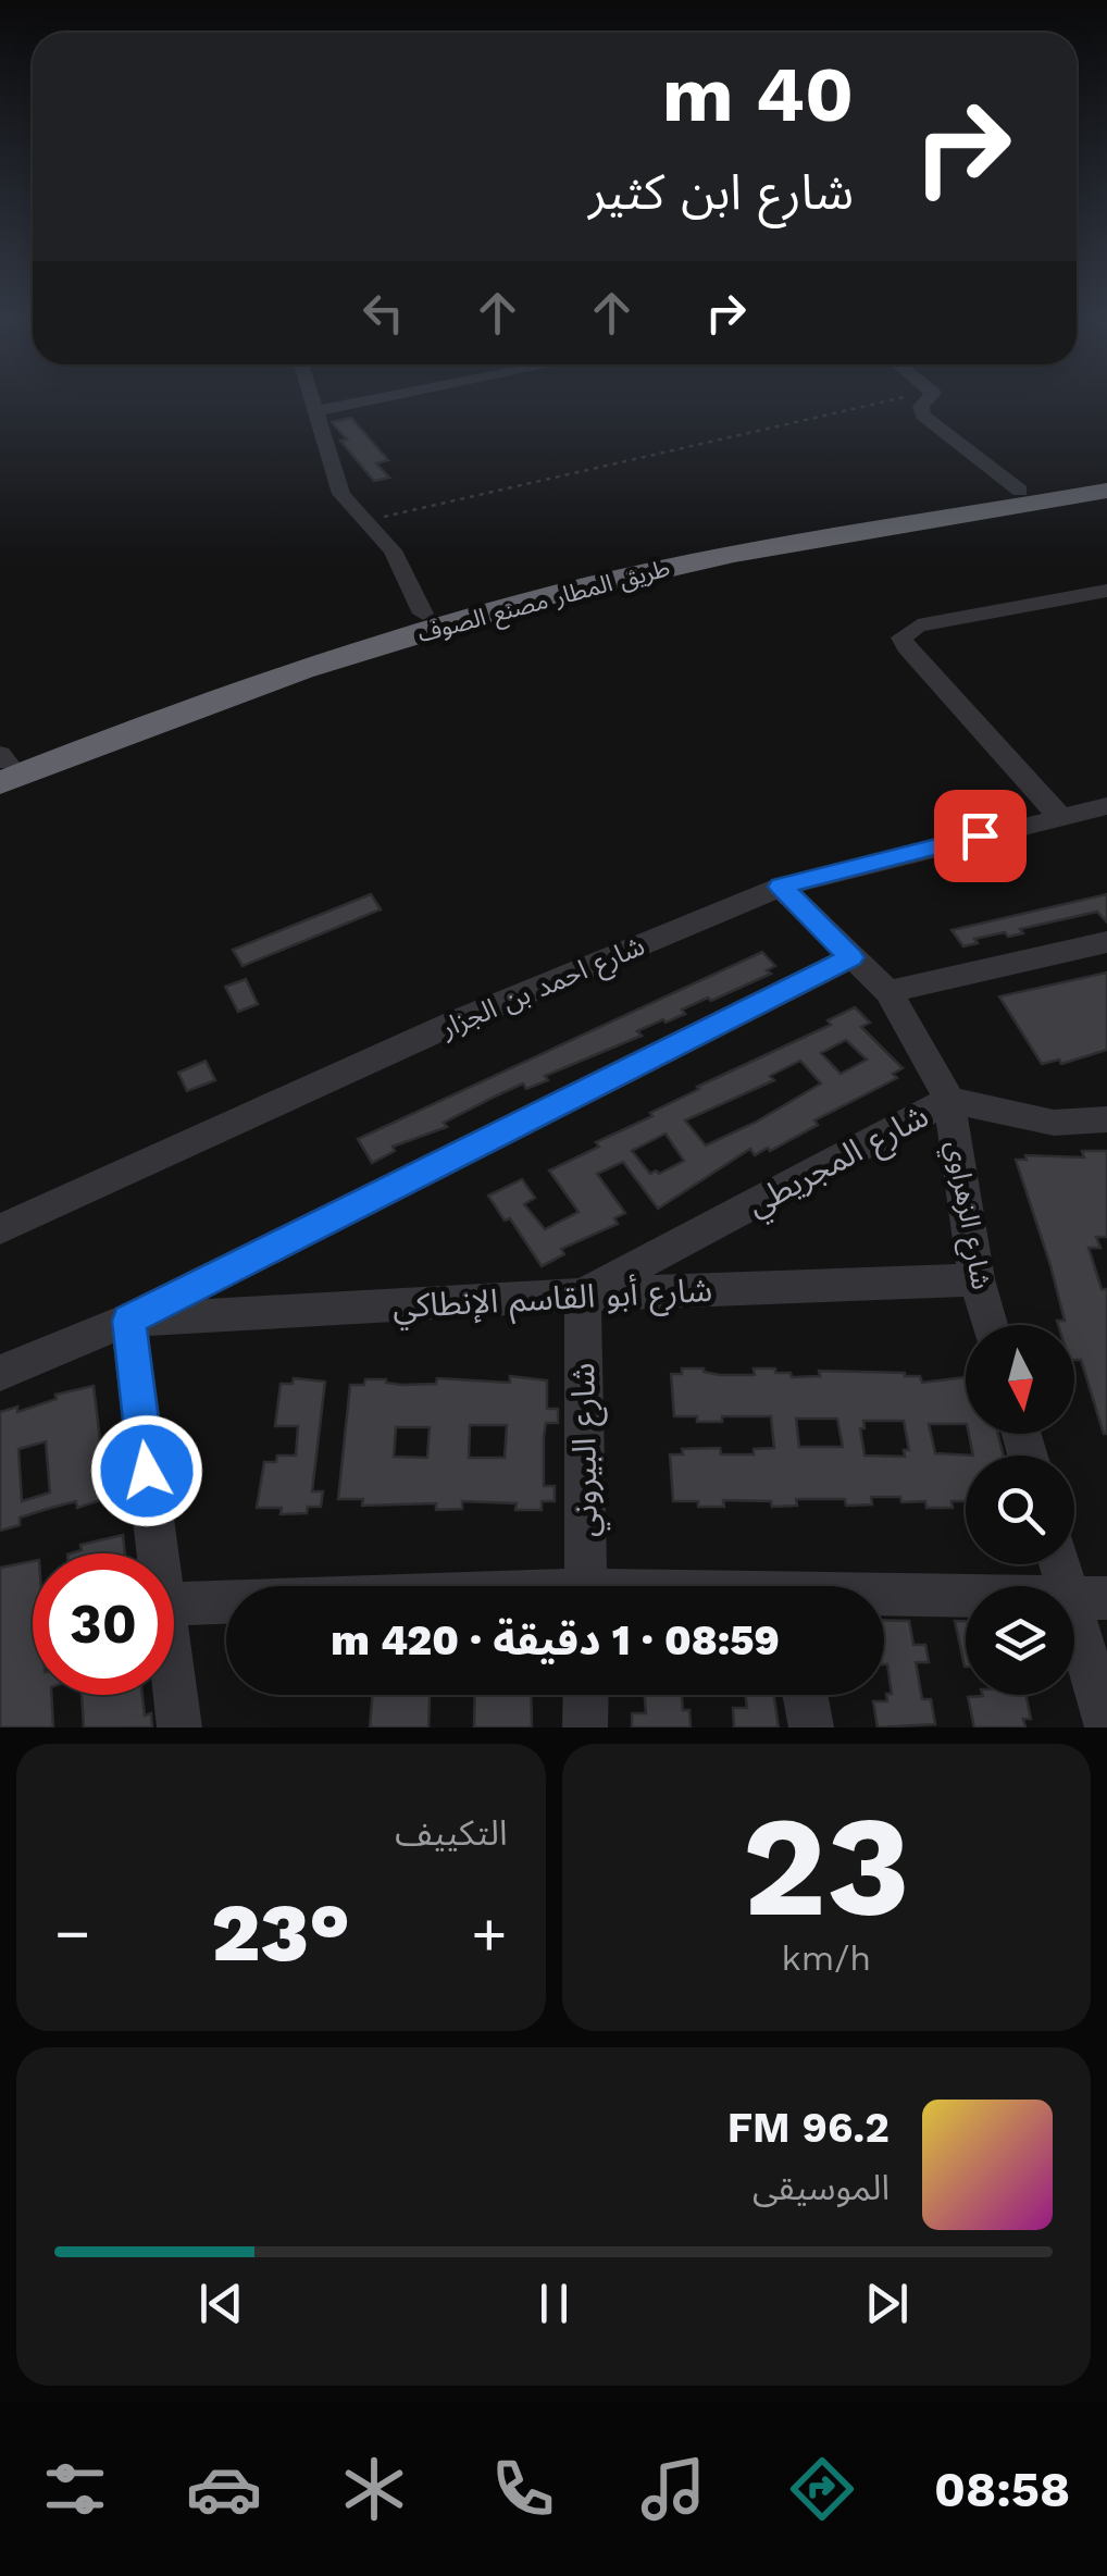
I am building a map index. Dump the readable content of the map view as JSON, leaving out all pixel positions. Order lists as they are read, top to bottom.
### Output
{
  "streets": {
    "highway": ["طريق المطار مصنع الصوف"],
    "street": [
      "شارع احمد بن الجزار",
      "شارع المجريطي",
      "شارع الزهراوي",
      "شارع أبو القاسم الإنطاكي",
      "شارع البيروني"
    ]
  },
  "crossings": [
    ["شارع احمد بن الجزار", "شارع الزهراوي"],
    ["شارع المجريطي", "شارع الزهراوي"],
    ["شارع المجريطي", "شارع أبو القاسم الإنطاكي"],
    ["شارع المجريطي", "شارع البيروني"],
    ["شارع الزهراوي", "شارع أبو القاسم الإنطاكي"],
    ["شارع أبو القاسم الإنطاكي", "شارع البيروني"]
  ],
  "north": "bottom",
  "page": {
    "turn": ["40 m", "شارع ابن كثير"],
    "limit": "30",
    "trip": "08:59 · 1 دقيقة · 420 m",
    "tile": [
      ["23", "km/h"],
      "التكييف"
    ],
    "heat": ["−", "23°", "+"],
    "song": ["96.2 FM", "الموسيقى"],
    "tabs": "08:58"
  }
}
